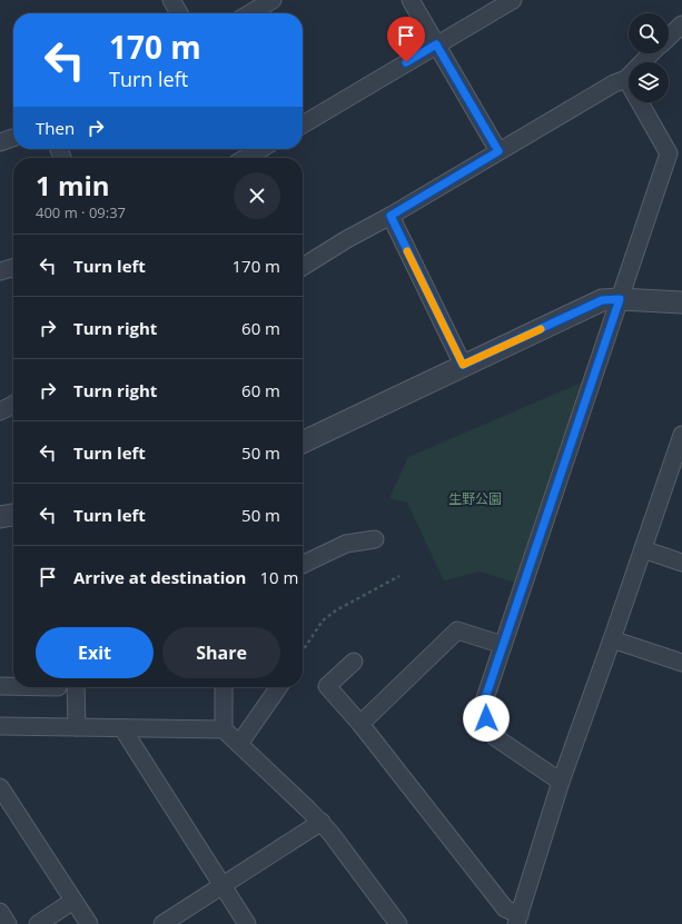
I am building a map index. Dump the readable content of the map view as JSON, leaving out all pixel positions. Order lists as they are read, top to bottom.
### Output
{
  "parks": ["生野公園"],
  "page": {
    "turn": ["170 m", "Turn left"],
    "then": "Then",
    "heading": ["1 min", "400 m · 09:37"],
    "list": [
      {
        "name": "Turn left",
        "value": "170 m"
      },
      {
        "name": "Turn right",
        "value": "60 m"
      },
      {
        "name": "Turn right",
        "value": "60 m"
      },
      {
        "name": "Turn left",
        "value": "50 m"
      },
      {
        "name": "Turn left",
        "value": "50 m"
      },
      {
        "name": "Arrive at destination",
        "value": "10 m"
      }
    ],
    "buttons": ["Exit", "Share"]
  }
}
